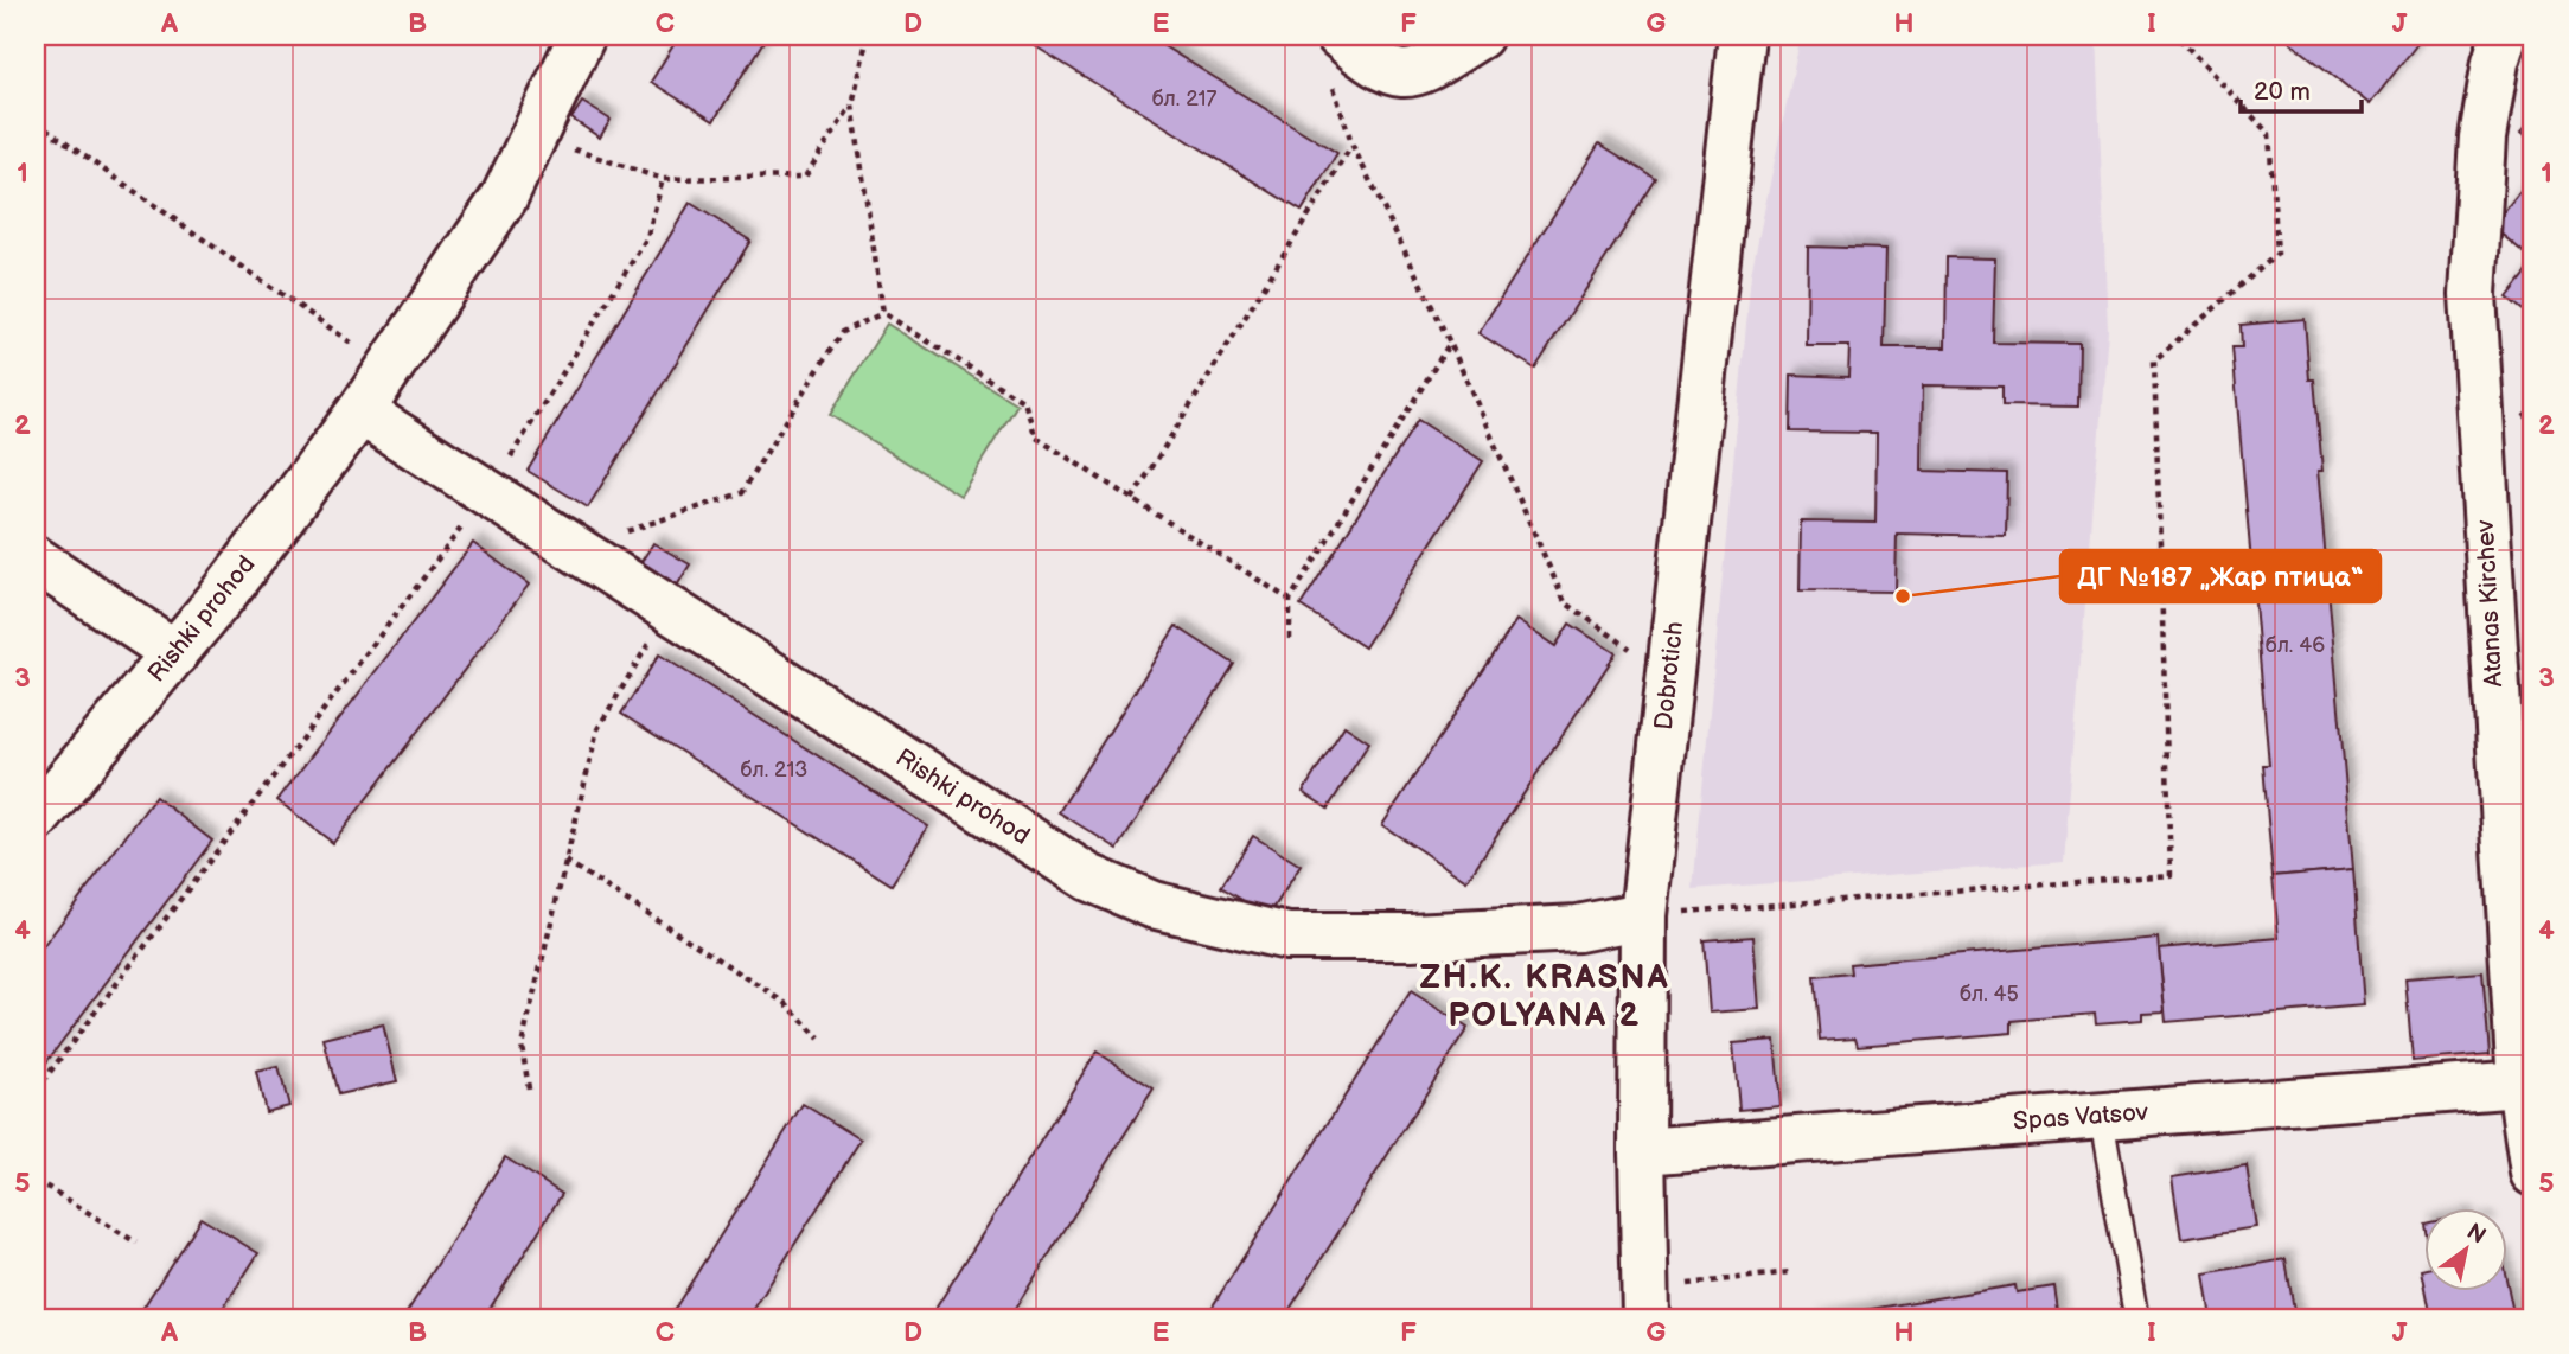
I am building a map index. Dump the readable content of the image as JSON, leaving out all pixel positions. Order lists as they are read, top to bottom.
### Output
{
  "streets": {
    "street": [
      "Atanas Kirchev",
      "Rishki prohod",
      "Dobrotich",
      "Spas Vatsov"
    ]
  },
  "crossings": [
    ["Atanas Kirchev", "Spas Vatsov"],
    ["Rishki prohod", "Dobrotich"],
    ["Dobrotich", "Spas Vatsov"]
  ],
  "districts": ["ZH.K. KRASNA POLYANA 2"],
  "places": ["ДГ №187 „Жар птица“"],
  "house_numbers": [
    "бл. 217",
    "бл. 46",
    "бл. 213",
    "бл. 45"
  ],
  "scale_bar": "20 m",
  "north": "top right",
  "grid": {
    "columns": [
      "A",
      "B",
      "C",
      "D",
      "E",
      "F",
      "G",
      "H",
      "I",
      "J"
    ],
    "rows": [
      "1",
      "2",
      "3",
      "4",
      "5"
    ]
  }
}
